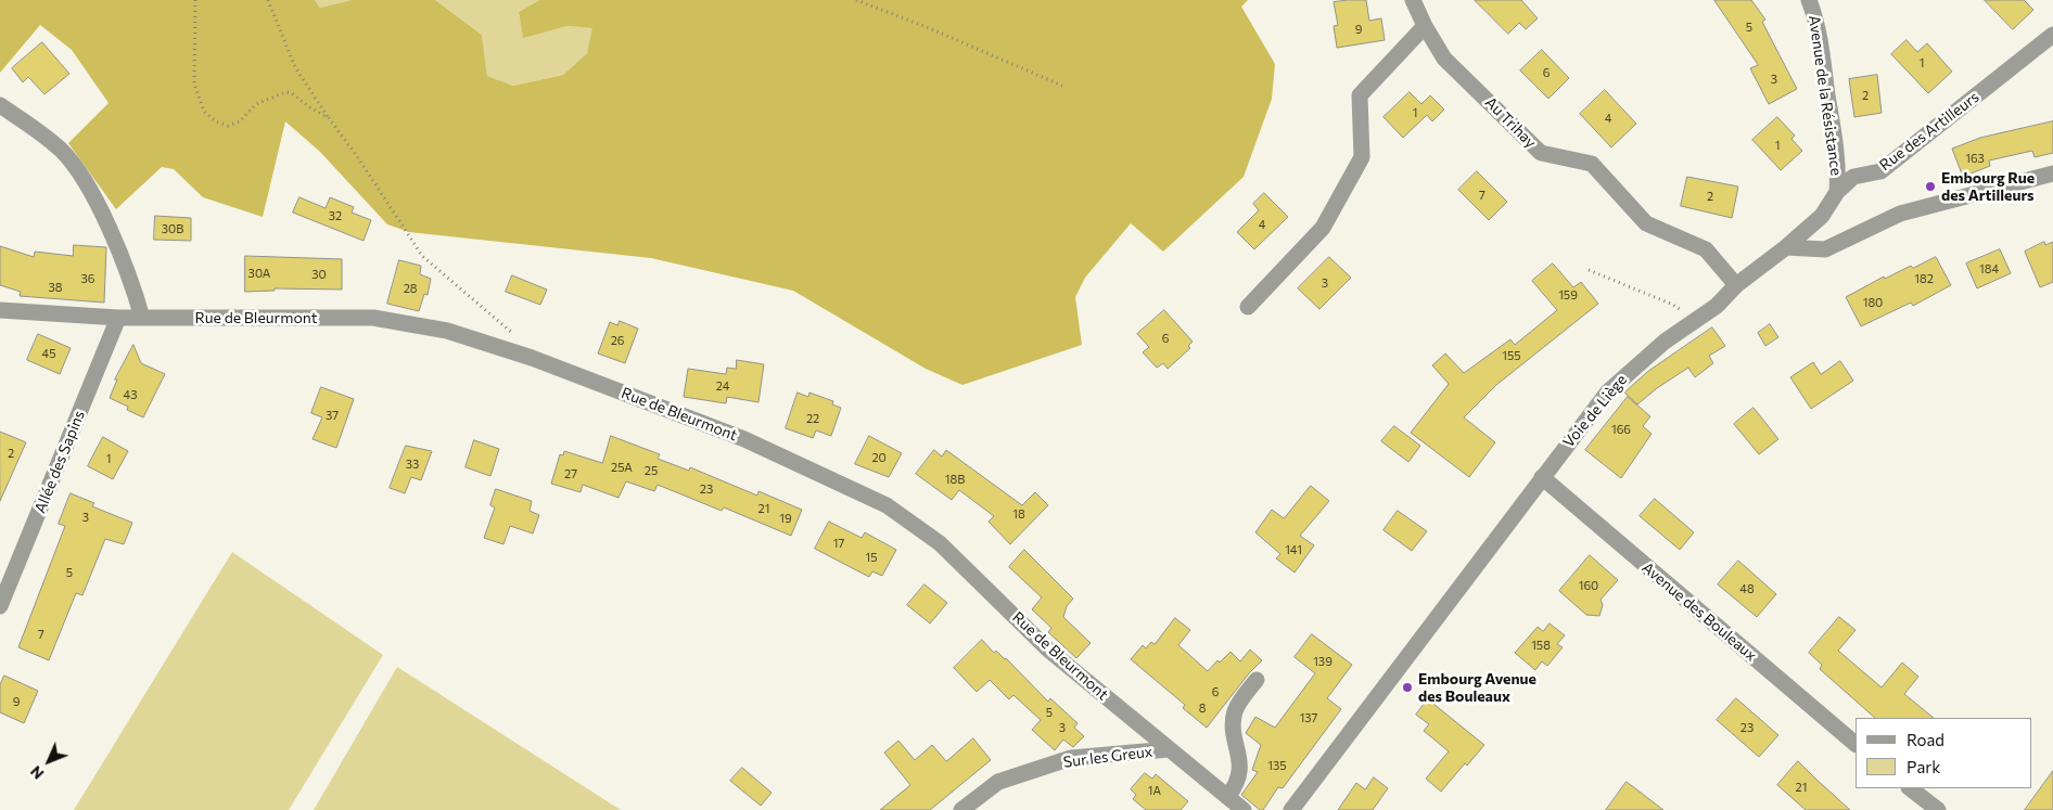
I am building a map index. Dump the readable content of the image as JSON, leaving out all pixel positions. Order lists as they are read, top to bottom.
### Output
{
  "streets": {
    "street": [
      "Avenue de la Résistance",
      "Au Trihay",
      "Rue des Artilleurs",
      "Rue de Bleurmont",
      "Voie de Liège",
      "Allée des Sapins",
      "Avenue des Bouleaux",
      "Sur les Greux"
    ]
  },
  "crossings": [
    ["Avenue de la Résistance", "Rue des Artilleurs"],
    ["Au Trihay", "Voie de Liège"],
    ["Rue des Artilleurs", "Voie de Liège"],
    ["Rue de Bleurmont", "Allée des Sapins"],
    ["Rue de Bleurmont", "Sur les Greux"],
    ["Voie de Liège", "Avenue des Bouleaux"]
  ],
  "places": ["Embourg Rue des Artilleurs", "Embourg Avenue des Bouleaux"],
  "house_numbers": [
    "5",
    "9",
    "1",
    "6",
    "3",
    "2",
    "1",
    "4",
    "1",
    "163",
    "7",
    "2",
    "32",
    "4",
    "30B",
    "184",
    "30A",
    "30",
    "36",
    "182",
    "3",
    "38",
    "28",
    "159",
    "180",
    "6",
    "26",
    "45",
    "155",
    "24",
    "43",
    "37",
    "22",
    "166",
    "2",
    "20",
    "1",
    "33",
    "25A",
    "25",
    "27",
    "18B",
    "23",
    "21",
    "18",
    "3",
    "19",
    "17",
    "141",
    "15",
    "5",
    "160",
    "48",
    "7",
    "158",
    "139",
    "6",
    "9",
    "8",
    "5",
    "137",
    "3",
    "23",
    "135",
    "21",
    "1A"
  ],
  "legend": ["Road", "Park"],
  "north": "bottom left"
}
